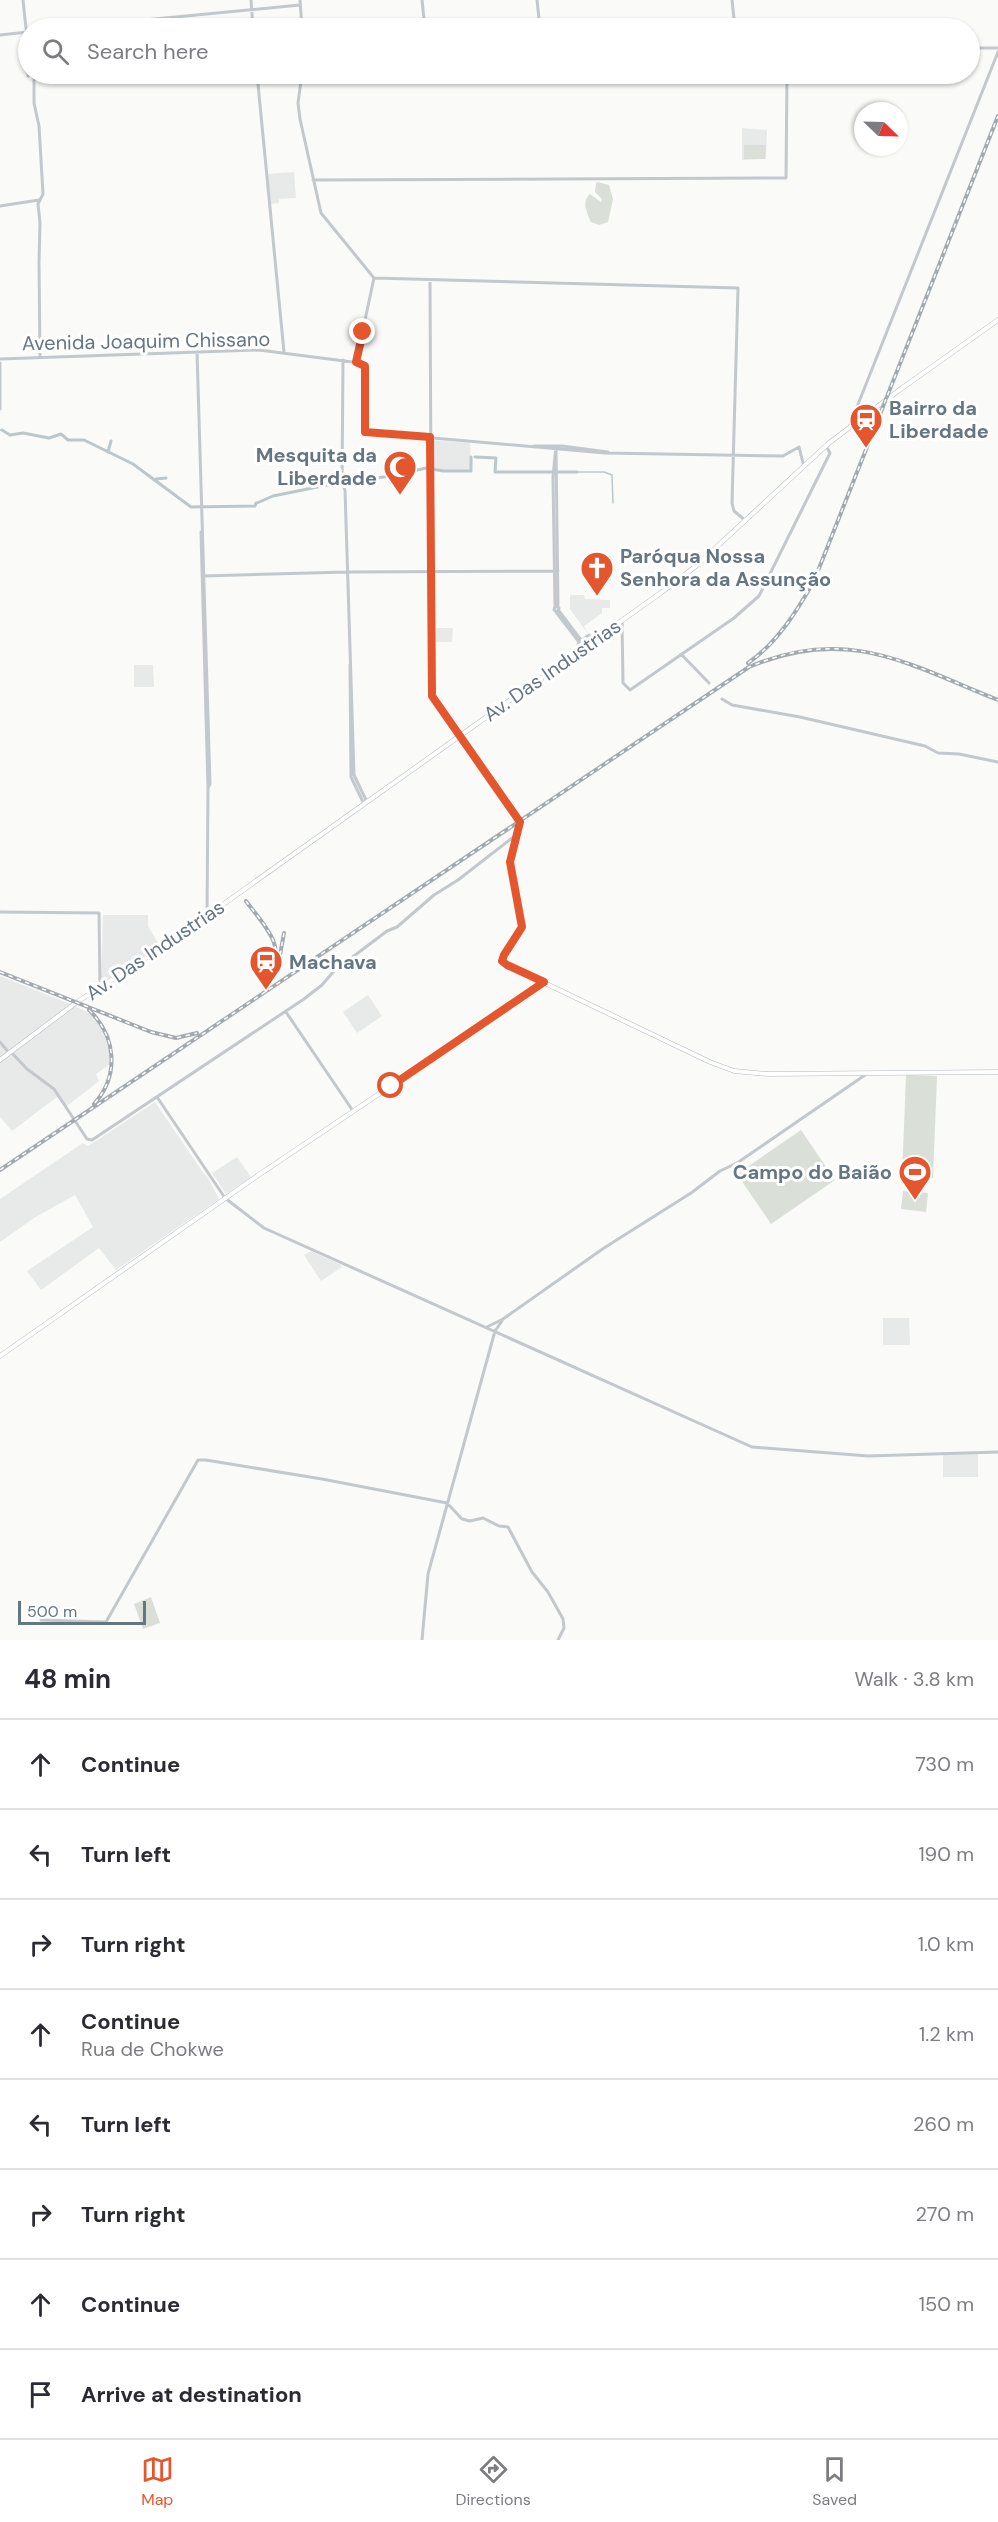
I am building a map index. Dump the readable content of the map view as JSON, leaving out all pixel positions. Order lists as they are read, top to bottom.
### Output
{
  "streets": {
    "main road": ["Av. Das Industrias"],
    "street": ["Avenida Joaquim Chissano"]
  },
  "places": {
    "station": ["Bairro da Liberdade", "Machava"],
    "mosque": ["Mesquita da Liberdade"],
    "church": ["Paróqua Nossa Senhora da Assunção"],
    "sports": ["Campo do Baião"]
  },
  "scale_bar": "500 m",
  "north": "bottom right",
  "page": {
    "search": "Search here",
    "scale": "500 m",
    "heading": ["48 min", "Walk · 3.8 km"],
    "list": [
      ["Continue", "730 m"],
      ["Turn left", "190 m"],
      ["Turn right", "1.0 km"],
      ["Continue", "Rua de Chokwe", "1.2 km"],
      ["Turn left", "260 m"],
      ["Turn right", "270 m"],
      ["Continue", "150 m"],
      "Arrive at destination"
    ],
    "nav": ["Map", "Directions", "Saved"]
  }
}
